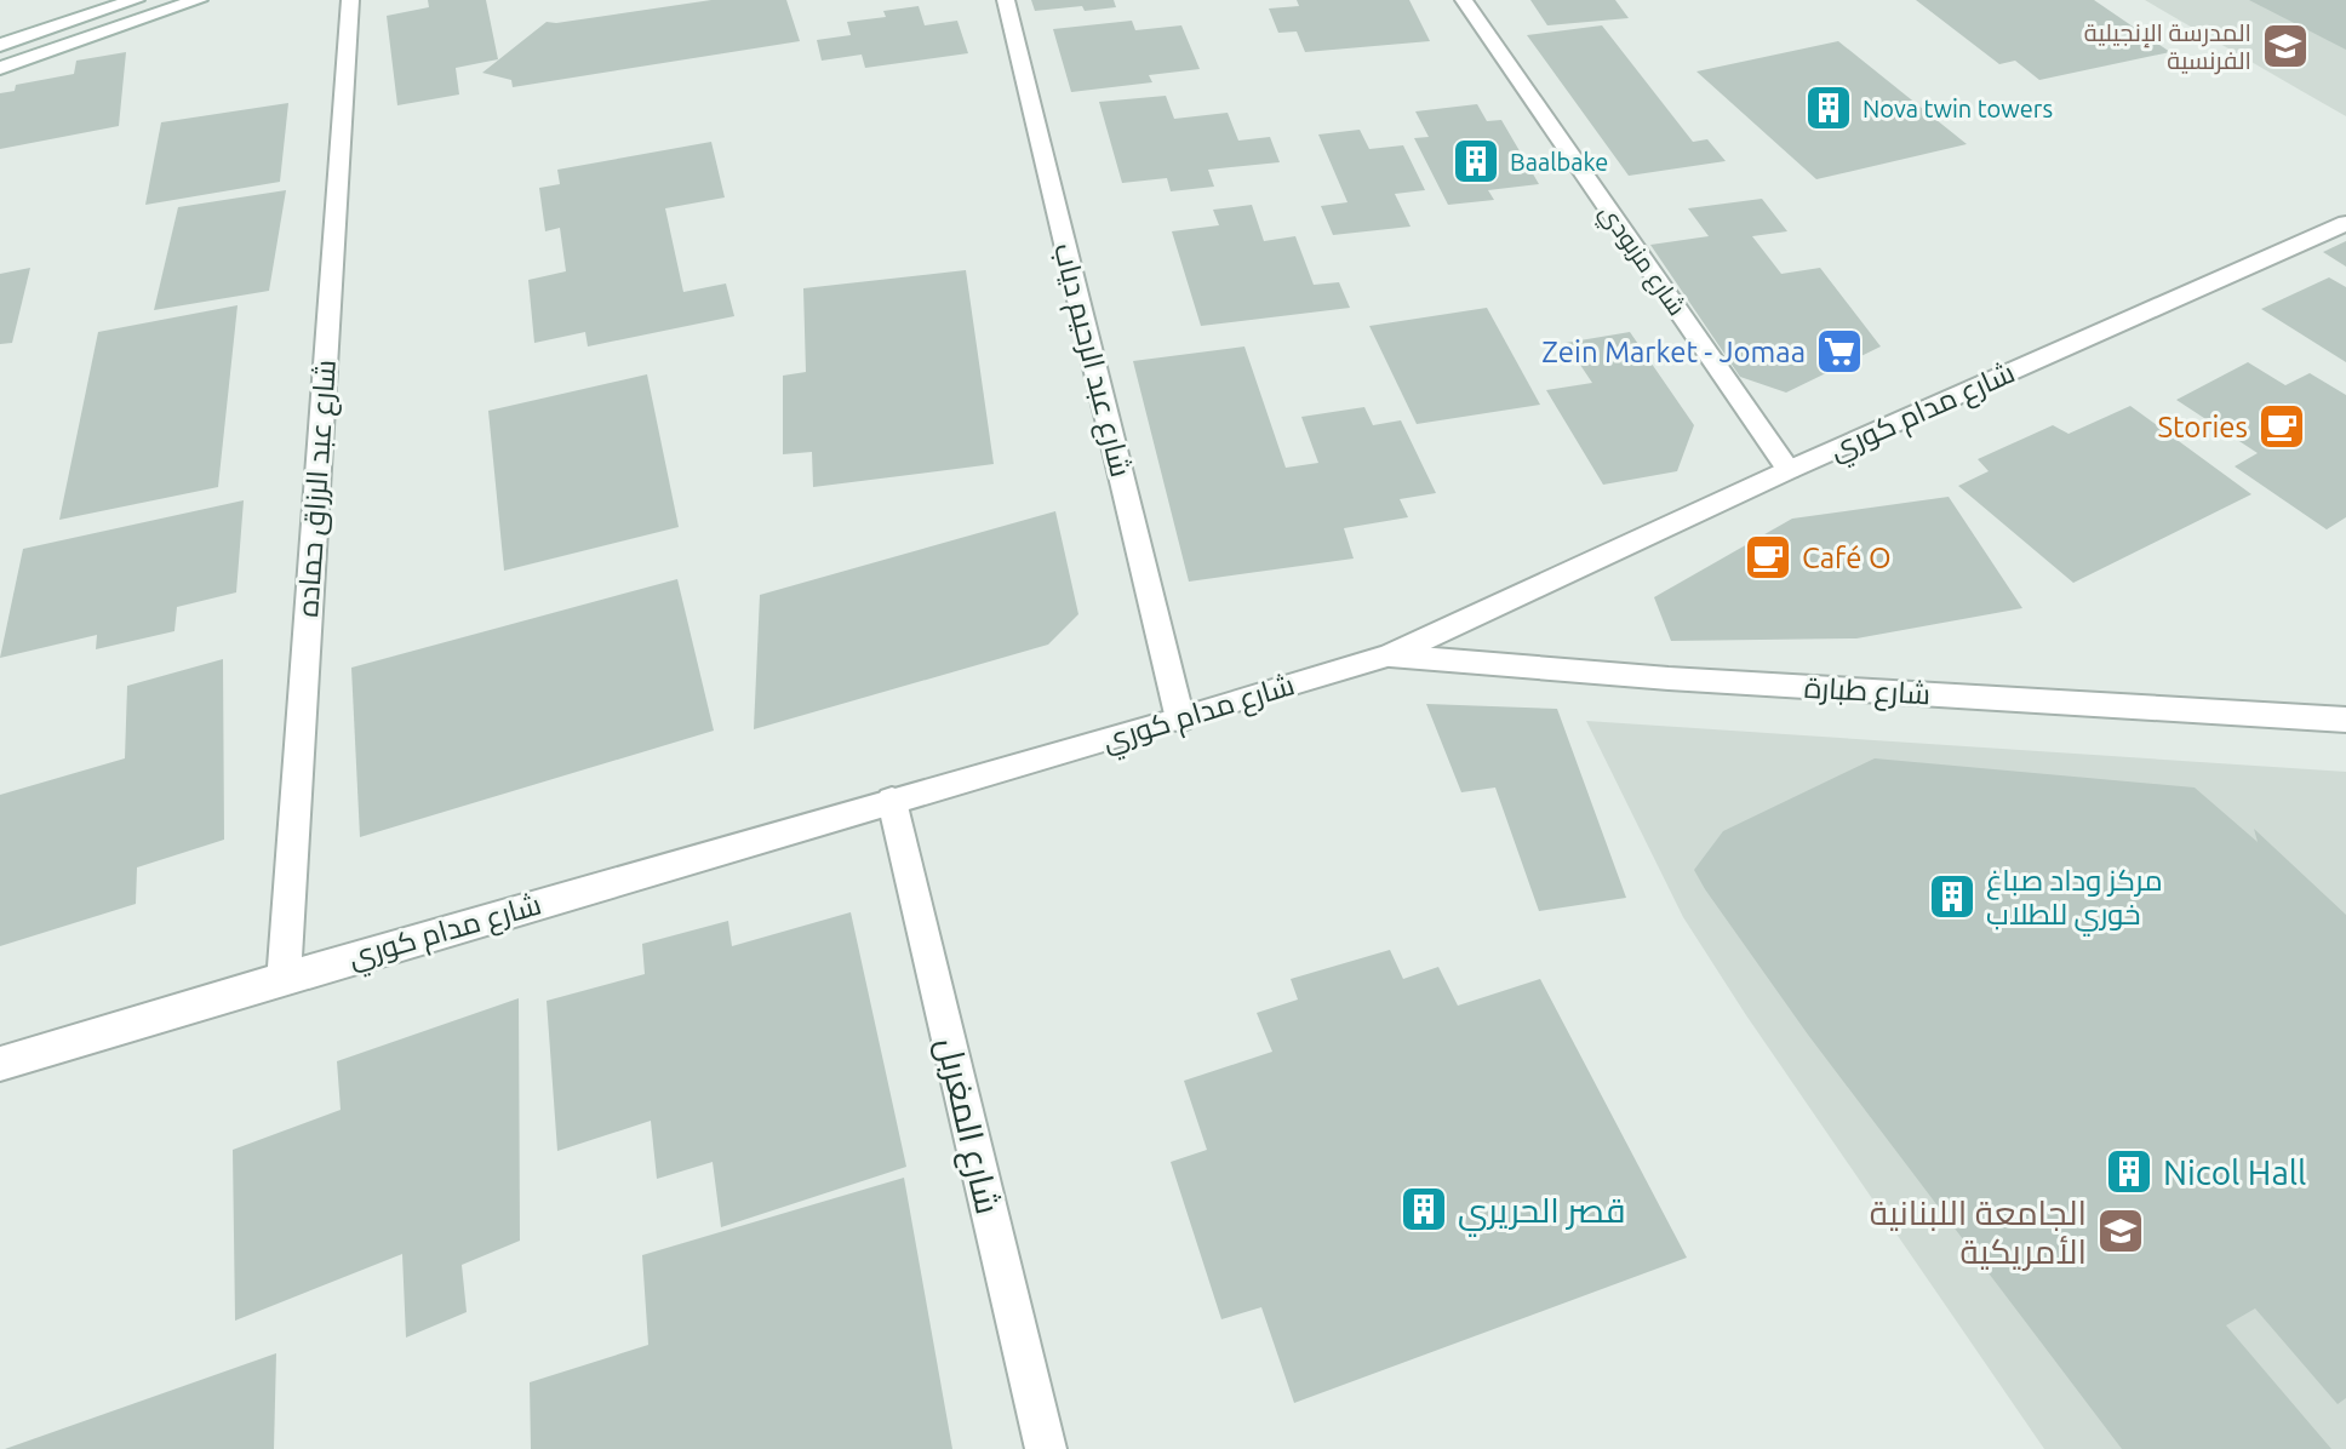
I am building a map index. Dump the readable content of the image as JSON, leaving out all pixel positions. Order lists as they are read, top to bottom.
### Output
{
  "streets": {
    "street": [
      "شارع مزبودي",
      "شارع عبد الرحيم دياب",
      "شارع مدام كوري",
      "شارع عبد الرزاق حماده",
      "شارع طبارة",
      "شارع المغربل"
    ]
  },
  "crossings": [
    ["شارع مزبودي", "شارع مدام كوري"],
    ["شارع عبد الرحيم دياب", "شارع مدام كوري"],
    ["شارع مدام كوري", "شارع عبد الرزاق حماده"],
    ["شارع مدام كوري", "شارع طبارة"],
    ["شارع مدام كوري", "شارع المغربل"]
  ],
  "places": {
    "school or university": ["المدرسة الإنجيلية الفرنسية", "الجامعة اللبنانية الأمريكية"],
    "building": [
      "Nova twin towers",
      "Baalbake",
      "مركز وداد صباغ خوري للطلاب",
      "Nicol Hall",
      "قصر الحريري"
    ],
    "supermarket": ["Zein Market - Jomaa"],
    "cafe": ["Stories", "Café O"]
  }
}
